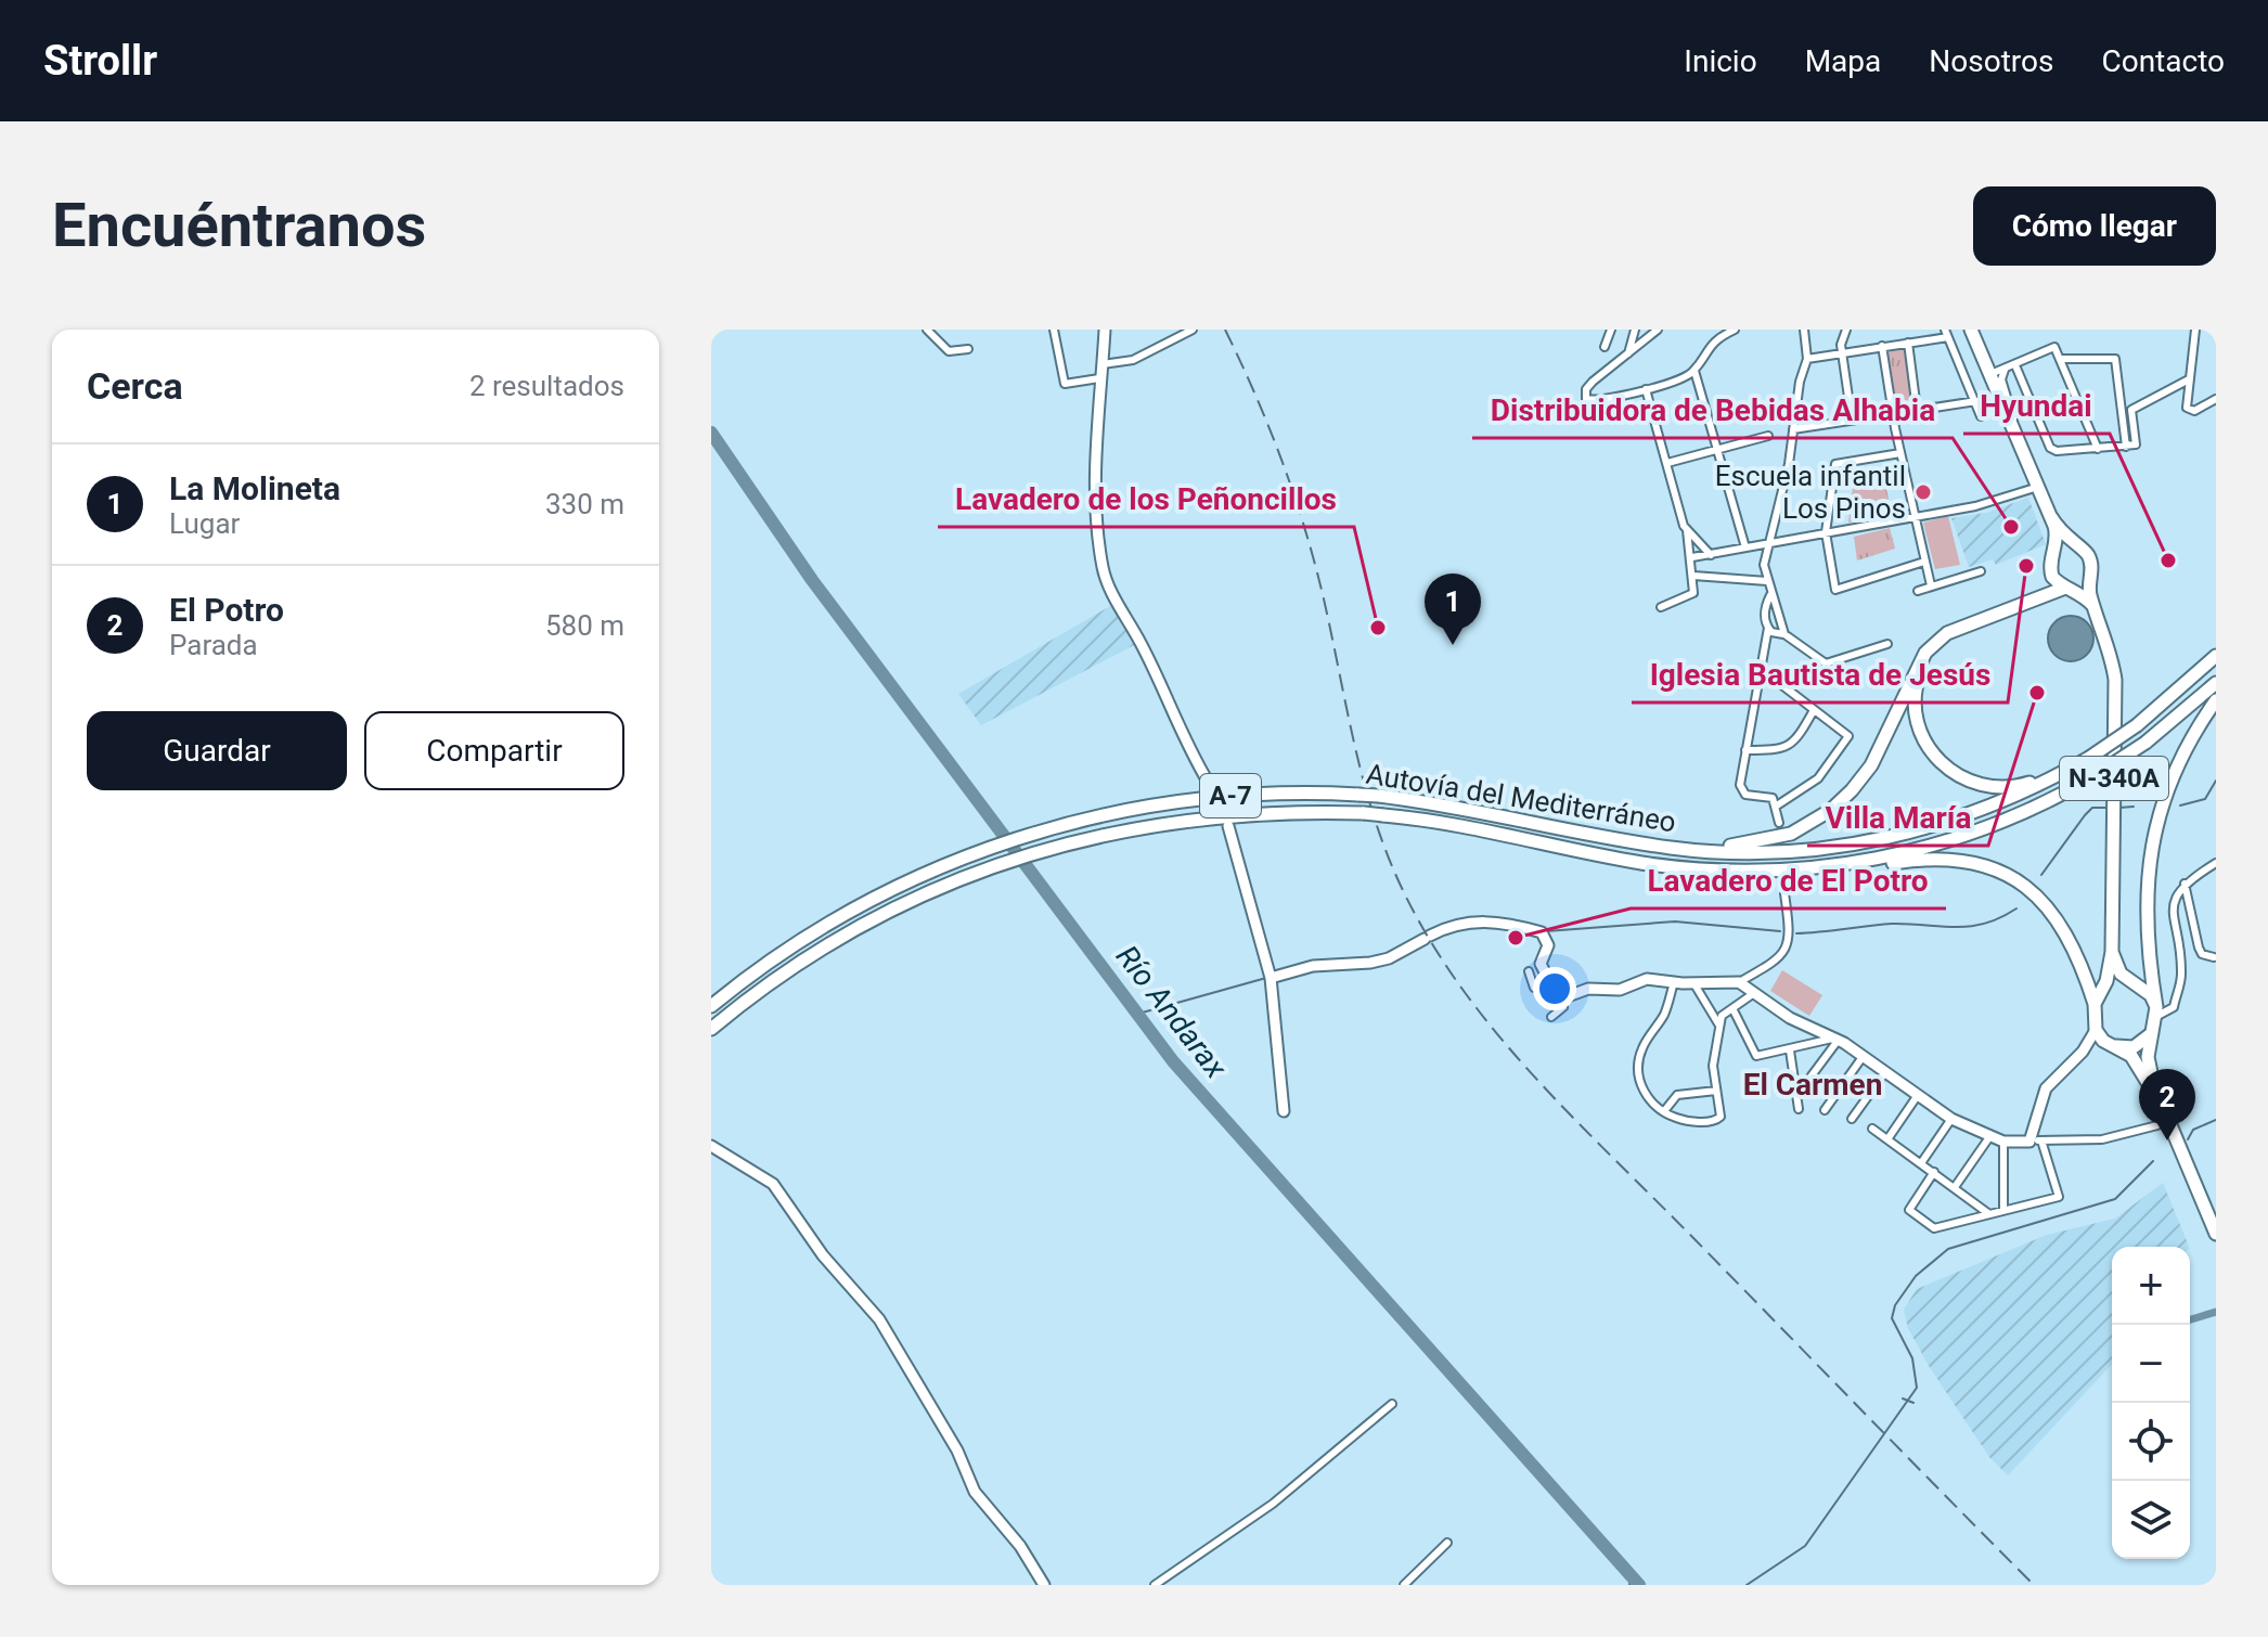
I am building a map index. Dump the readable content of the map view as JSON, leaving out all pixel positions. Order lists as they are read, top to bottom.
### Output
{
  "streets": {
    "highway": ["N-340A", "A-7", "Autovía del Mediterráneo"]
  },
  "districts": ["El Carmen"],
  "water": ["Río Andarax"],
  "places": [
    "Escuela infantil Los Pinos",
    "Distribuidora de Bebidas Alhabia",
    "Hyundai",
    "Iglesia Bautista de Jesús",
    "Lavadero de los Peñoncillos",
    "Villa María",
    "Lavadero de El Potro"
  ],
  "page": {
    "header": "Strollr",
    "nav": [
      "Inicio",
      "Mapa",
      "Nosotros",
      "Contacto"
    ],
    "buttons": [
      "Cómo llegar",
      ["Guardar", "Compartir"]
    ],
    "title": "Encuéntranos",
    "heading": ["Cerca", "2 resultados"],
    "list": [
      {
        "mark": "1",
        "name": "La Molineta",
        "note": "Lugar",
        "value": "330 m"
      },
      {
        "mark": "2",
        "name": "El Potro",
        "note": "Parada",
        "value": "580 m"
      }
    ],
    "pins": ["1", "2"],
    "map_buttons": ["+", "−"]
  }
}
